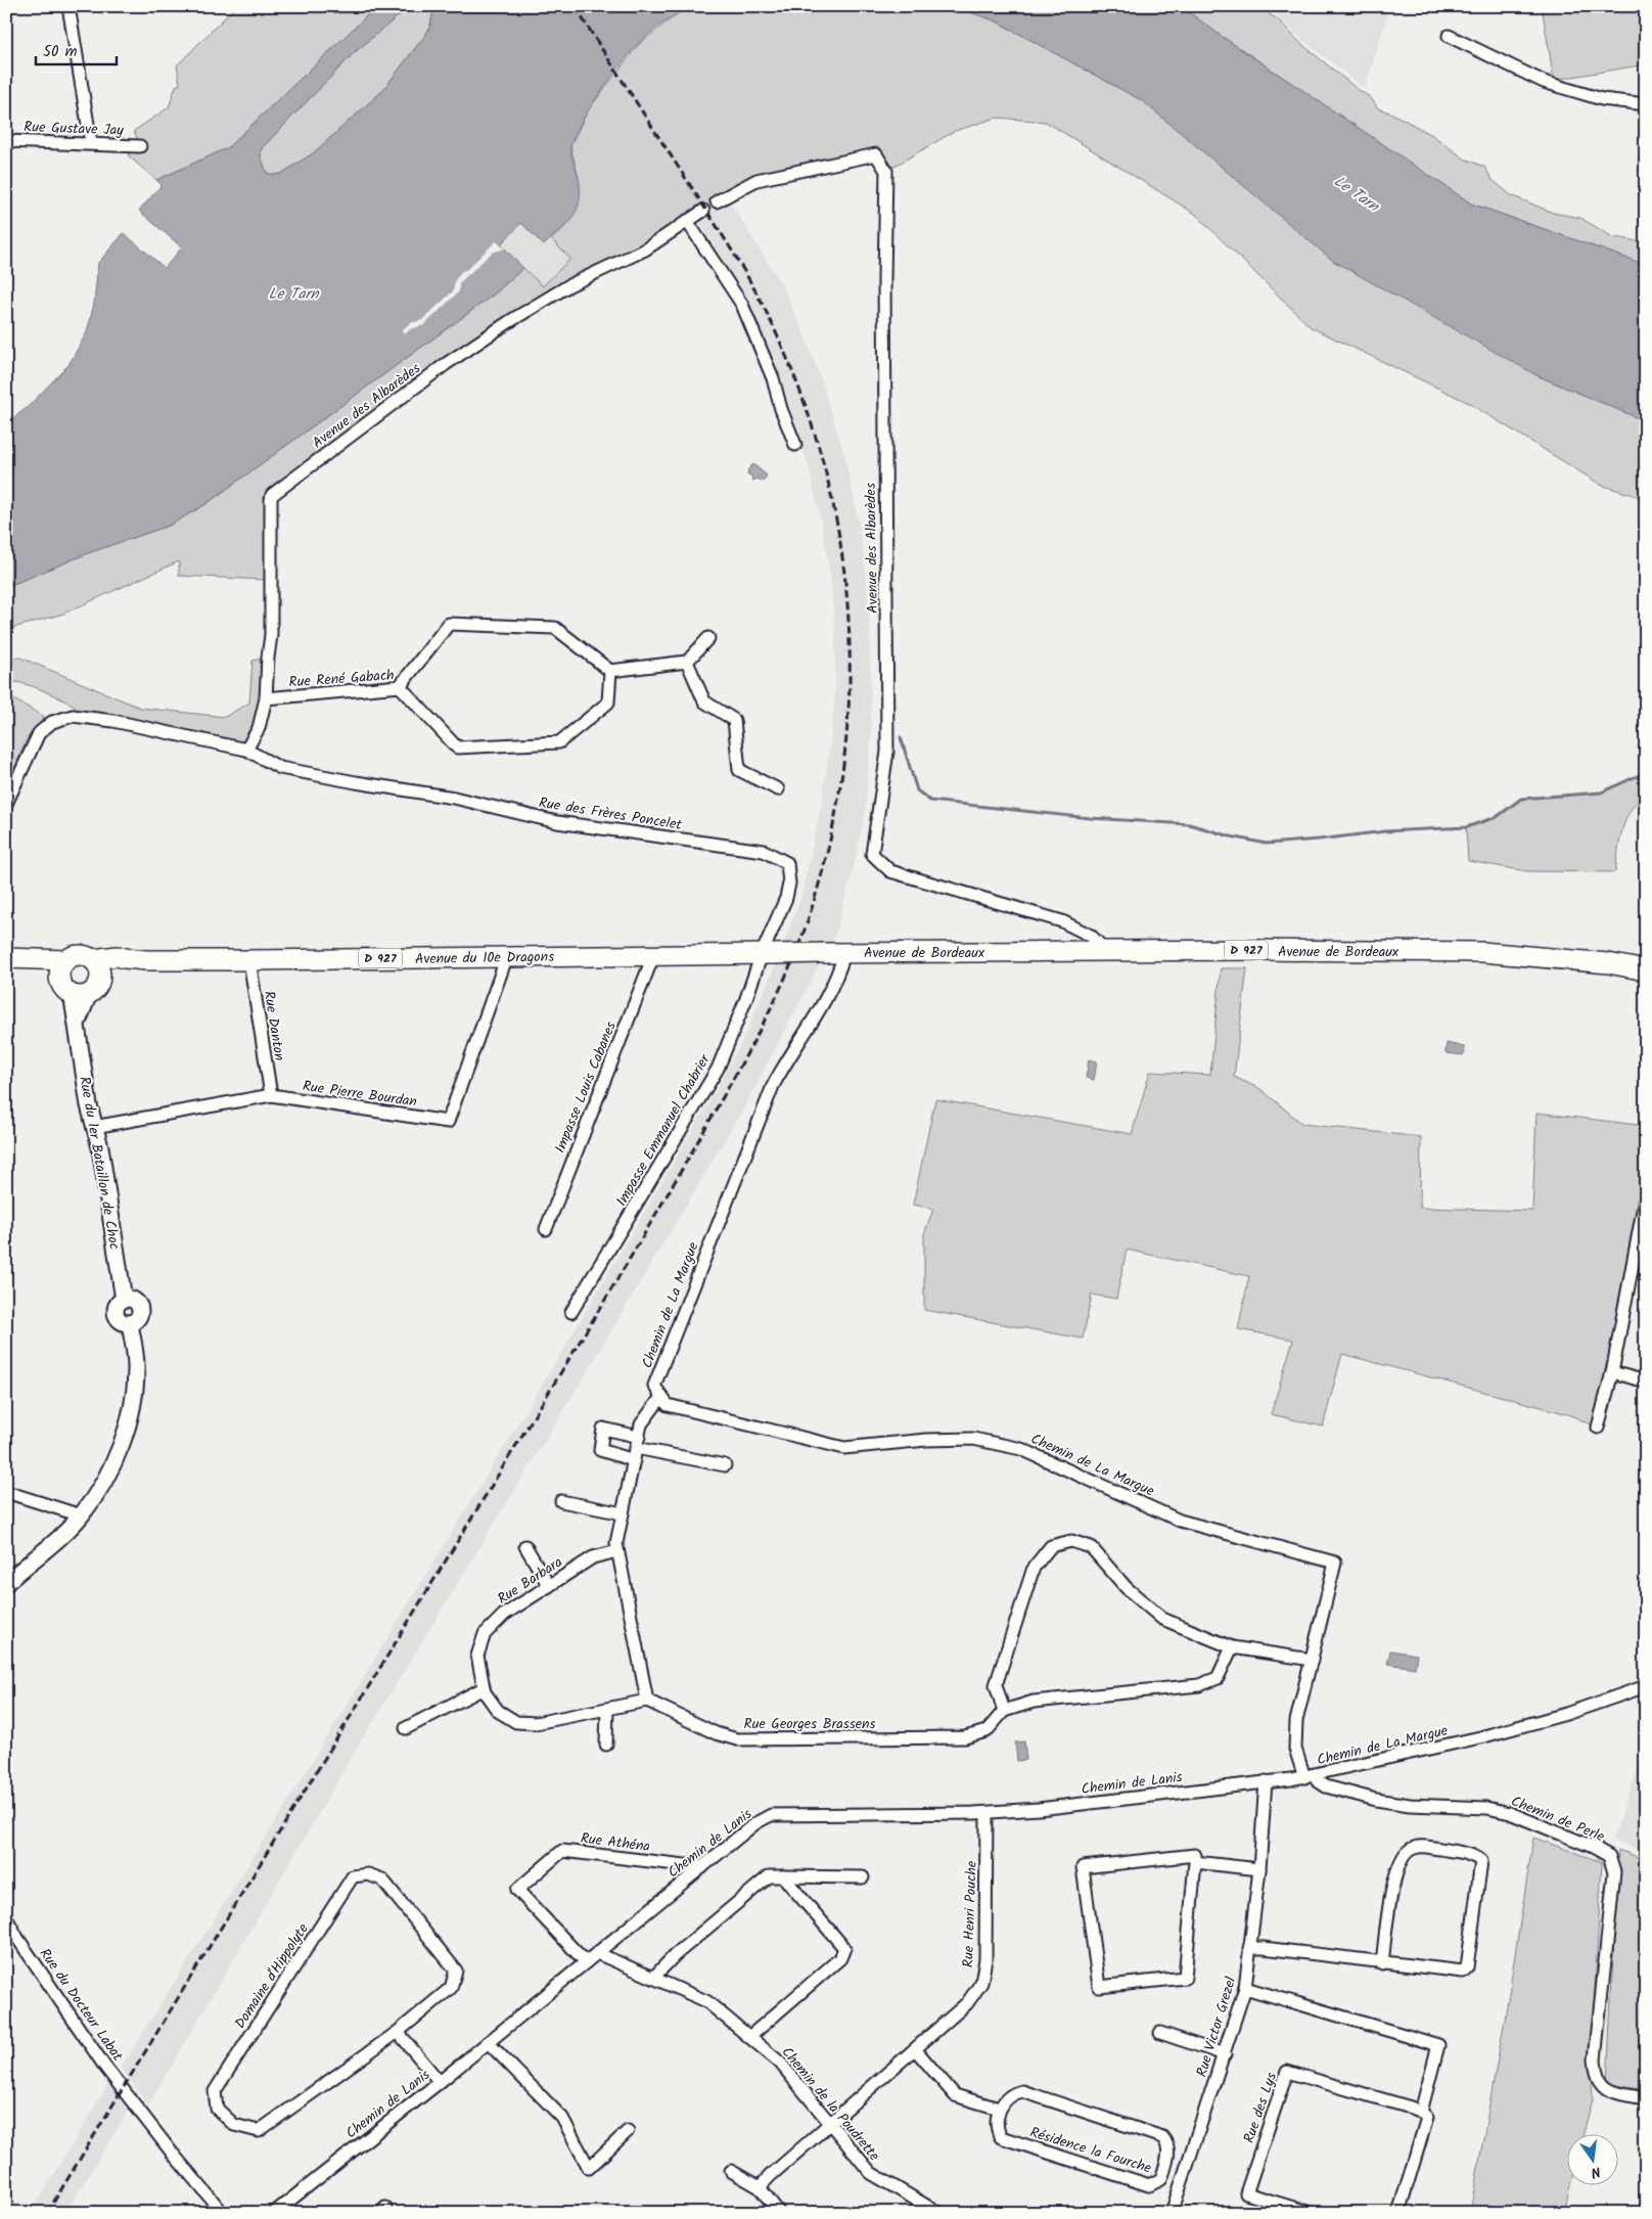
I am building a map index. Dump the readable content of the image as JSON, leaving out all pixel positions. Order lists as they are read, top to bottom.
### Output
{
  "streets": {
    "main road": ["D 927", "Avenue de Bordeaux", "Avenue du 10e Dragons"],
    "street": [
      "Rue Gustave Jay",
      "Avenue des Albarèdes",
      "Rue René Gabach",
      "Rue des Frères Poncelet",
      "Rue Danton",
      "Impasse Louis Cabanes",
      "Rue Pierre Bourdan",
      "Impasse Emmanuel Chabrier",
      "Rue du 1er Bataillon de Choc",
      "Chemin de La Margue",
      "Rue Barbara",
      "Rue Georges Brassens",
      "Chemin de Lanis",
      "Chemin de Perle",
      "Rue Athéna",
      "Rue Henri Pouche",
      "Domaine d'Hippolyte",
      "Rue du Docteur Labat",
      "Rue Victor Grezel",
      "Chemin de la Poudrette",
      "Rue des Lys",
      "Résidence la Fourche"
    ]
  },
  "crossings": [
    ["Avenue des Albarèdes", "Rue René Gabach"],
    ["Avenue des Albarèdes", "Rue des Frères Poncelet"],
    ["Avenue des Albarèdes", "Avenue de Bordeaux"],
    ["Rue des Frères Poncelet", "Avenue du 10e Dragons"],
    ["Rue des Frères Poncelet", "Impasse Emmanuel Chabrier"],
    ["Avenue de Bordeaux", "Avenue du 10e Dragons"],
    ["Avenue de Bordeaux", "Chemin de La Margue"],
    ["Avenue du 10e Dragons", "Rue Danton"],
    ["Avenue du 10e Dragons", "Impasse Louis Cabanes"],
    ["Avenue du 10e Dragons", "Rue Pierre Bourdan"],
    ["Avenue du 10e Dragons", "Impasse Emmanuel Chabrier"],
    ["Avenue du 10e Dragons", "Rue du 1er Bataillon de Choc"],
    ["Avenue du 10e Dragons", "Chemin de La Margue"],
    ["Rue Danton", "Rue Pierre Bourdan"],
    ["Rue Pierre Bourdan", "Rue du 1er Bataillon de Choc"],
    ["Chemin de La Margue", "Chemin de Lanis"],
    ["Chemin de La Margue", "Chemin de Perle"],
    ["Rue Barbara", "Rue Georges Brassens"],
    ["Chemin de Lanis", "Chemin de Perle"],
    ["Chemin de Lanis", "Rue Athéna"],
    ["Chemin de Lanis", "Rue Henri Pouche"],
    ["Chemin de Lanis", "Rue Victor Grezel"],
    ["Chemin de Lanis", "Chemin de la Poudrette"],
    ["Rue Henri Pouche", "Chemin de la Poudrette"]
  ],
  "water": ["Le Tarn"],
  "scale_bar": "50 m",
  "north": "bottom"
}
